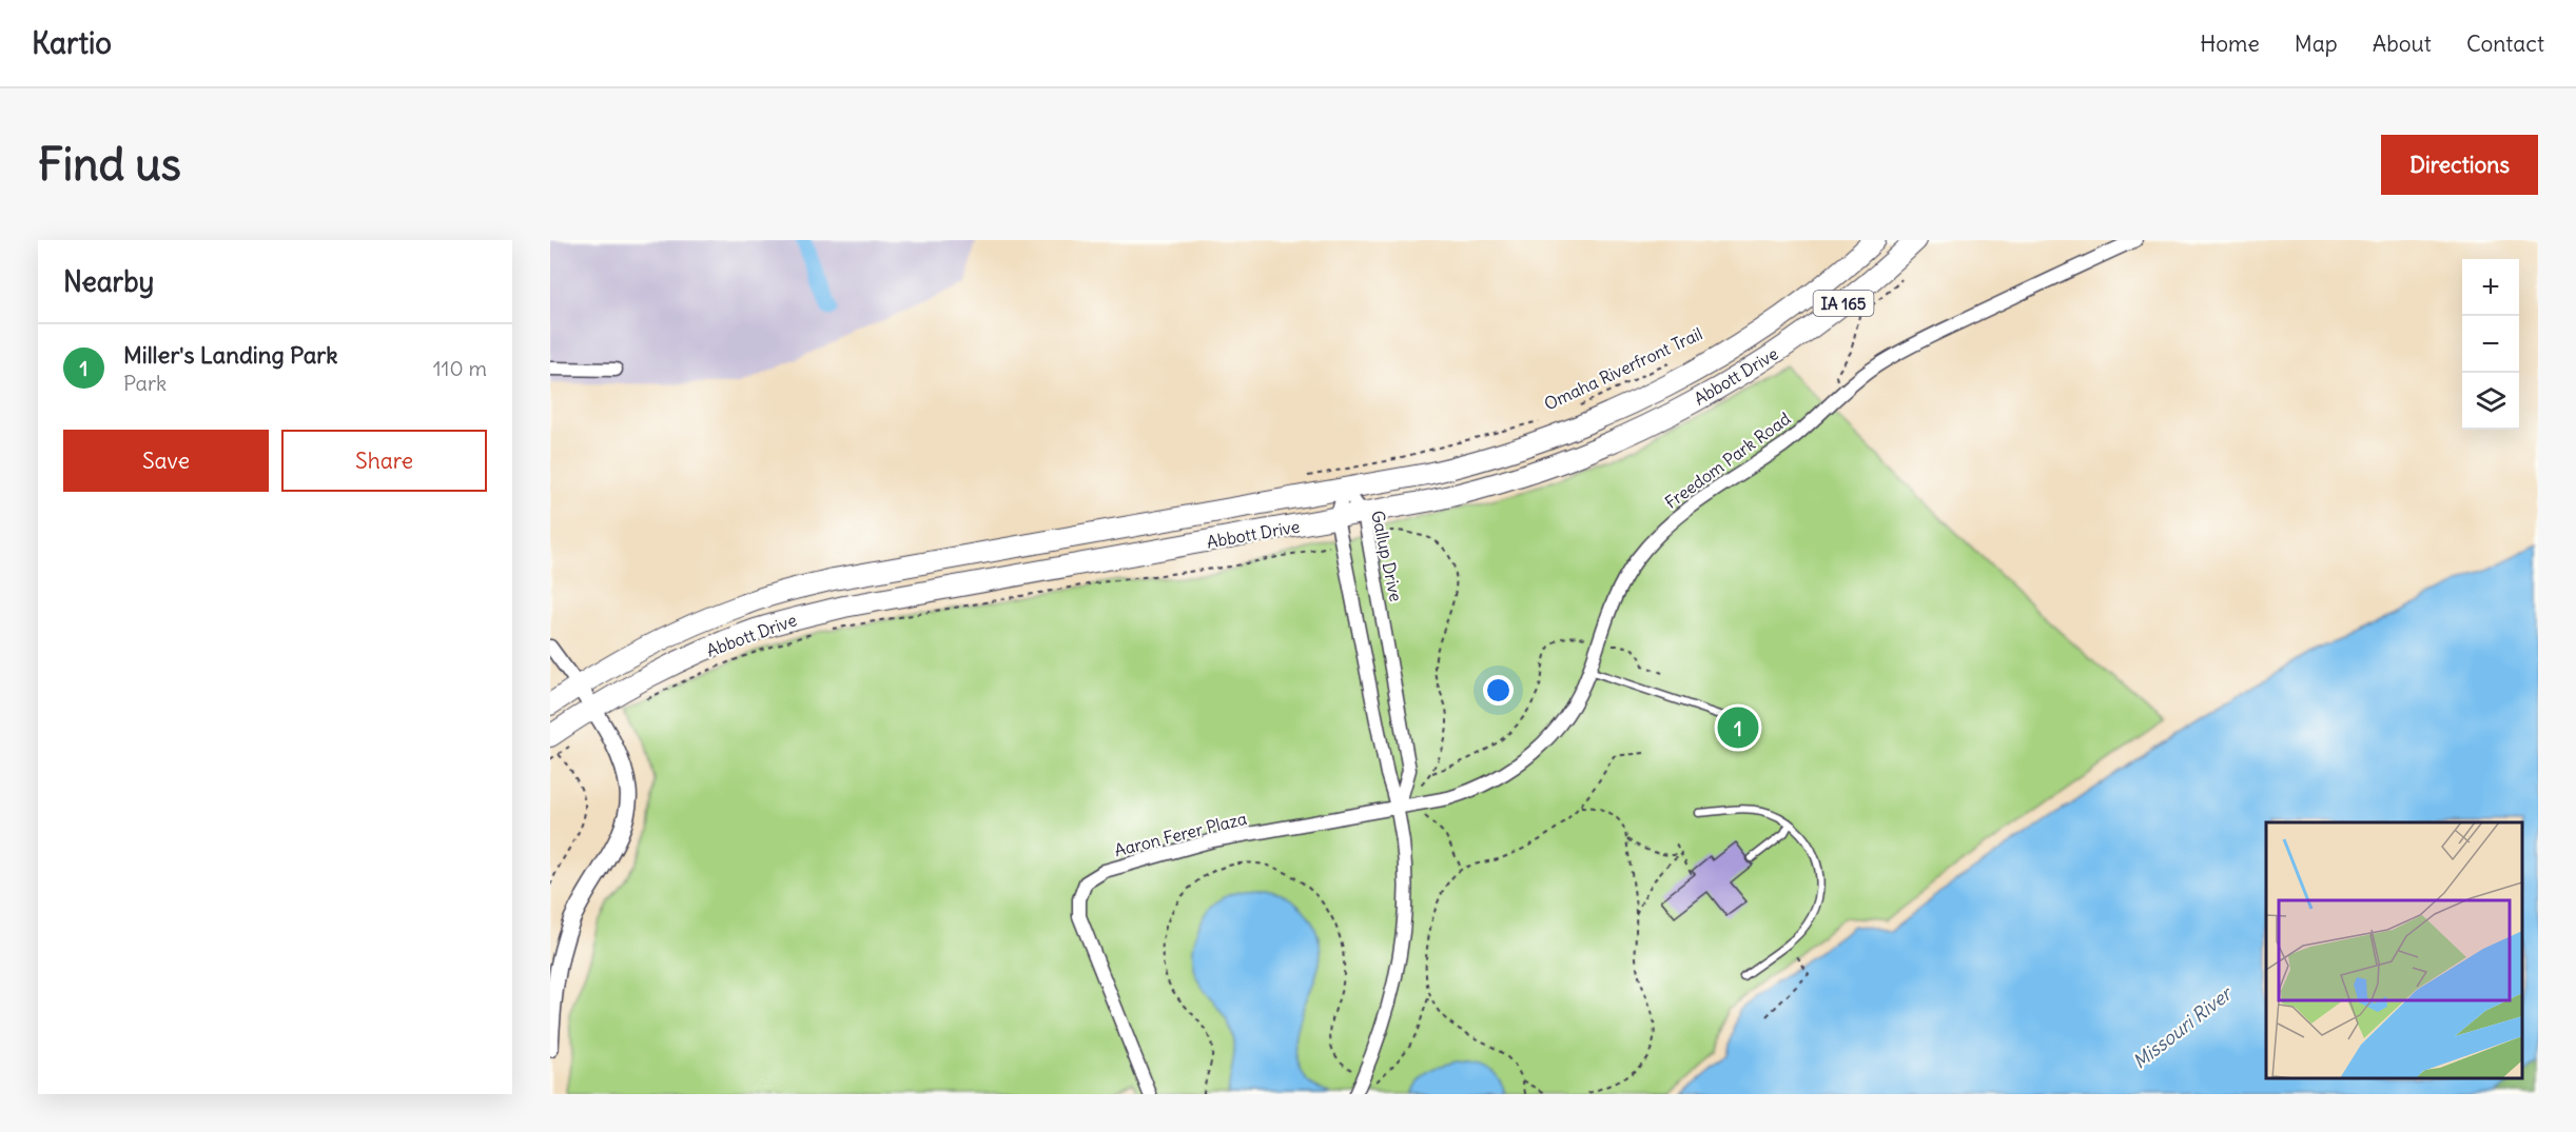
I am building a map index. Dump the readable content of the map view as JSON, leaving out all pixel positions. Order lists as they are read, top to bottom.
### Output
{
  "streets": {
    "highway": ["IA 165", "Abbott Drive"],
    "street": ["Freedom Park Road", "Gallup Drive", "Aaron Ferer Plaza"],
    "path": ["Omaha Riverfront Trail"]
  },
  "crossings": [
    ["Omaha Riverfront Trail", "Abbott Drive"],
    ["Abbott Drive", "Gallup Drive"],
    ["Freedom Park Road", "Gallup Drive"],
    ["Freedom Park Road", "Aaron Ferer Plaza"],
    ["Gallup Drive", "Aaron Ferer Plaza"]
  ],
  "water": ["Missouri River"],
  "page": {
    "header": "Kartio",
    "nav": [
      "Home",
      "Map",
      "About",
      "Contact"
    ],
    "buttons": [
      "Directions",
      ["Save", "Share"]
    ],
    "title": "Find us",
    "heading": "Nearby",
    "map_buttons": ["+", "−"],
    "list": [
      {
        "mark": "1",
        "name": "Miller's Landing Park",
        "note": "Park",
        "value": "110 m"
      }
    ],
    "pins": "1"
  }
}
